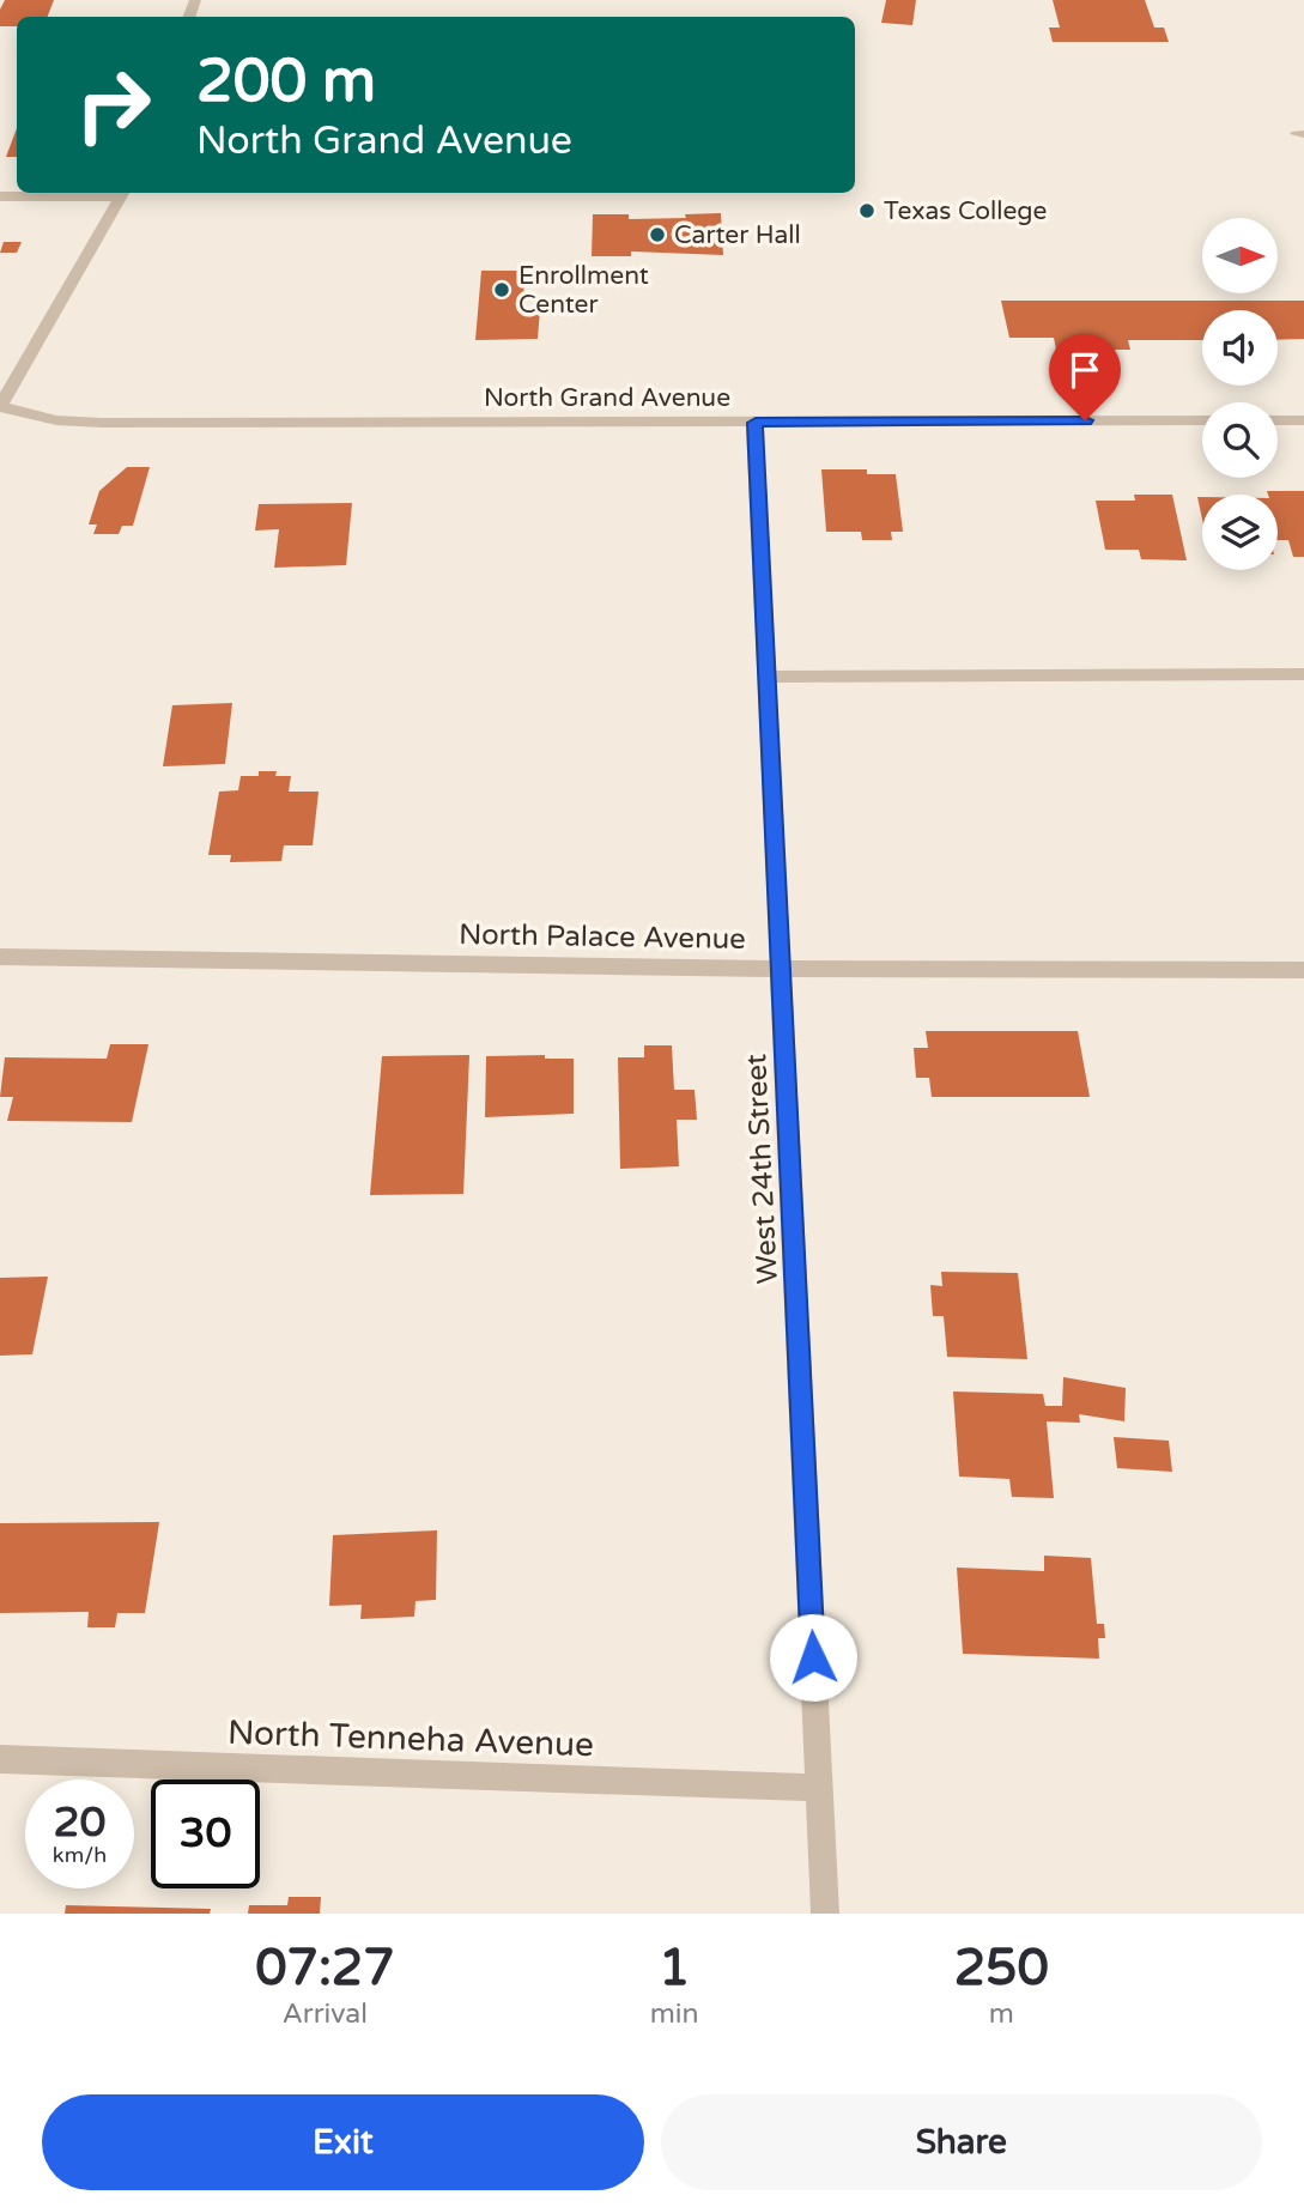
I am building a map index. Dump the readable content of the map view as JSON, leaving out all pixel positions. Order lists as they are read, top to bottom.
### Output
{
  "streets": {
    "street": [
      "North Grand Avenue",
      "North Palace Avenue",
      "West 24th Street",
      "North Tenneha Avenue"
    ]
  },
  "crossings": [
    ["North Grand Avenue", "West 24th Street"],
    ["North Palace Avenue", "West 24th Street"],
    ["West 24th Street", "North Tenneha Avenue"]
  ],
  "places": ["Texas College", "Carter Hall", "Enrollment Center"],
  "north": "right",
  "page": {
    "turn": ["200 m", "North Grand Avenue"],
    "speed": "20 km/h",
    "limit": "30",
    "eta": [
      "07:27",
      "Arrival",
      "1",
      "min",
      "250",
      "m"
    ],
    "buttons": ["Exit", "Share"]
  }
}
